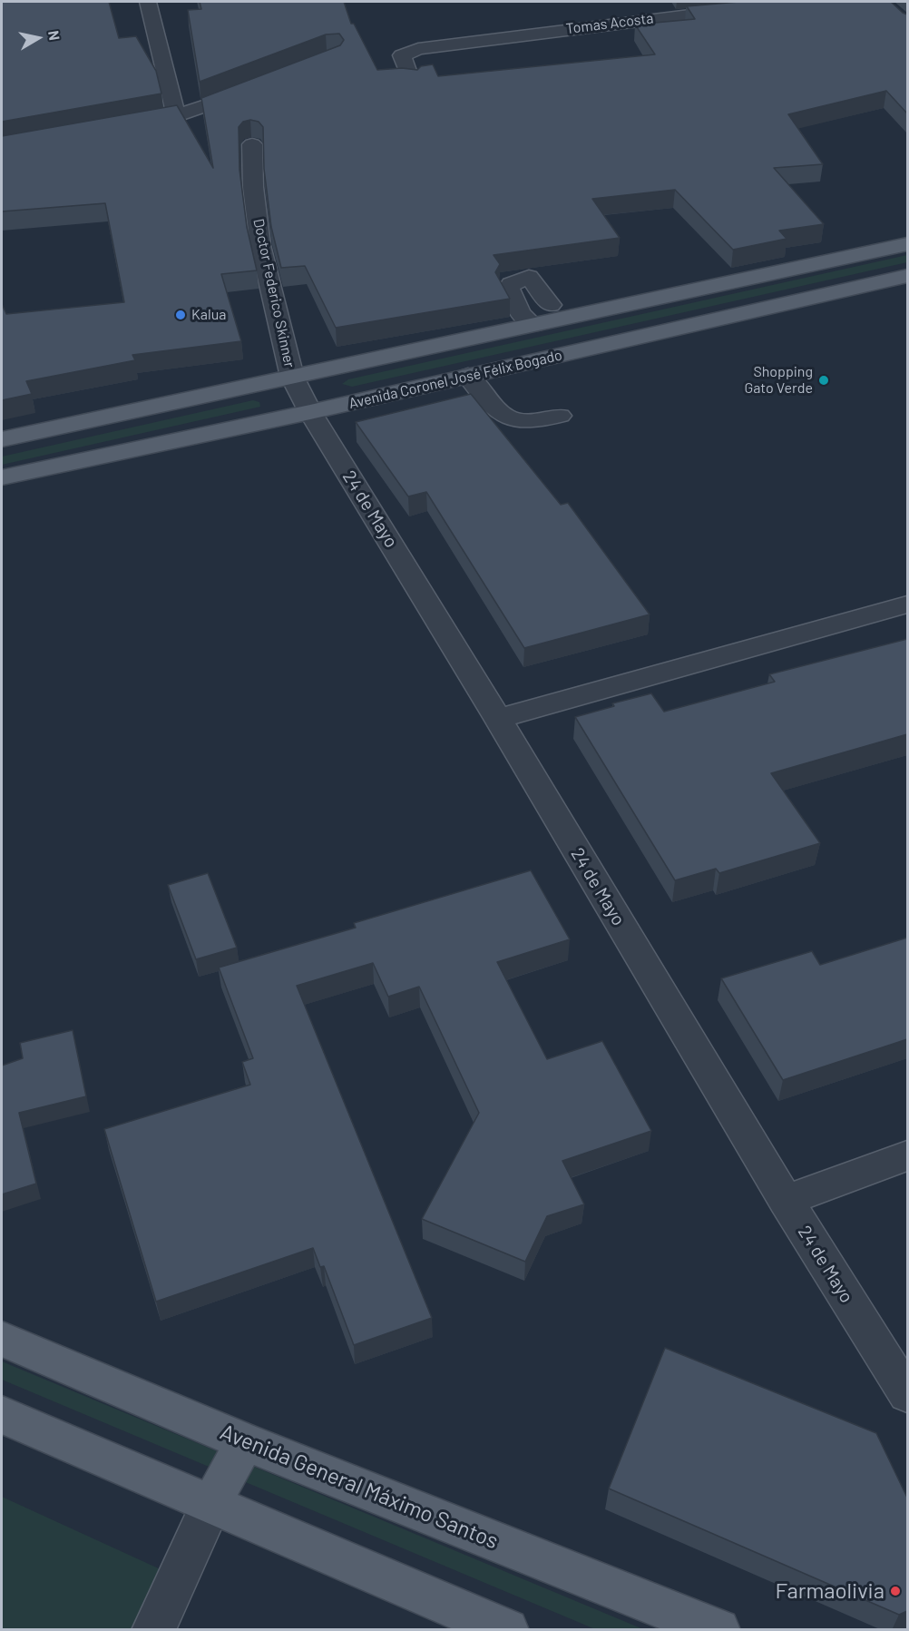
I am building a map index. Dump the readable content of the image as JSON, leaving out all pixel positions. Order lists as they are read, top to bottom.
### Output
{
  "streets": {
    "main road": ["Avenida Coronel José Félix Bogado", "Avenida General Máximo Santos"],
    "street": ["Tomas Acosta", "Doctor Federico Skinner", "24 de Mayo"]
  },
  "crossings": [
    ["Doctor Federico Skinner", "24 de Mayo"],
    ["Avenida Coronel José Félix Bogado", "24 de Mayo"]
  ],
  "places": ["Kalua", "Shopping Gato Verde", "Farmaolivia"],
  "north": "right"
}
